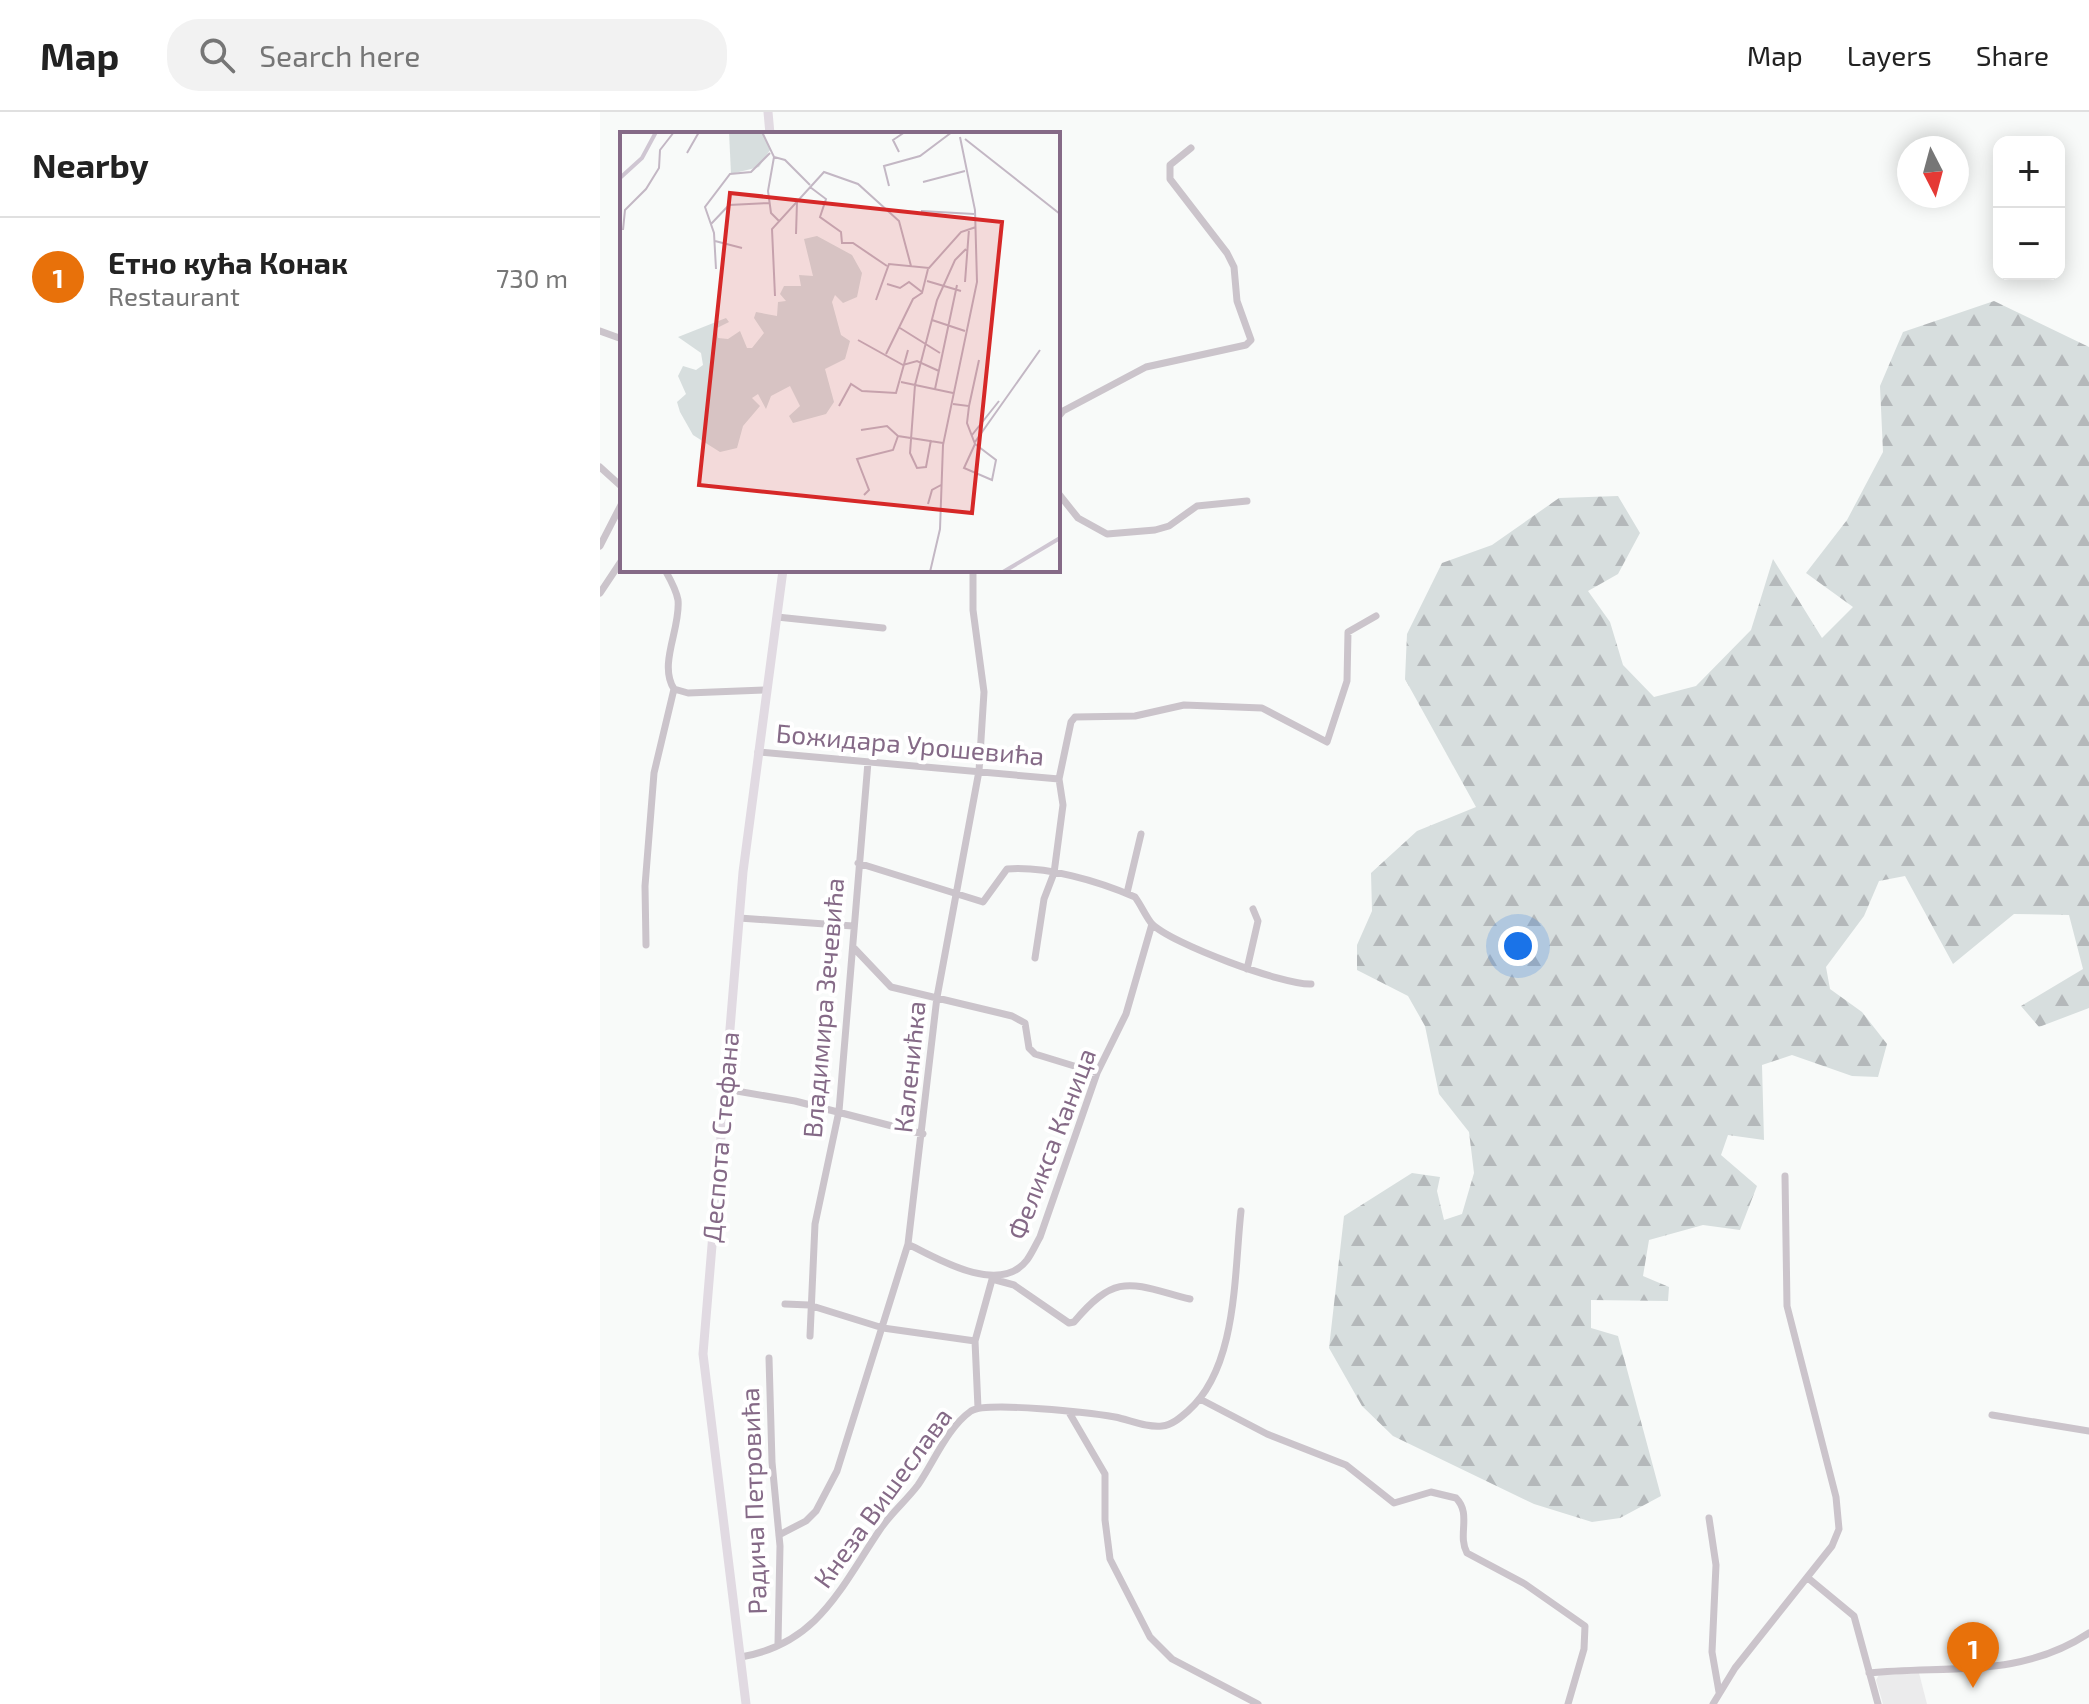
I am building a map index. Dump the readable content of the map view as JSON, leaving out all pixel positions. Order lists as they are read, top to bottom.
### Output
{
  "streets": {
    "main road": ["Деспота Стефана"],
    "street": [
      "Божидара Урошевића",
      "Владимира Зечевића",
      "Каленићка",
      "Феликса Каница",
      "Кнеза Вишеслава",
      "Радича Петровића"
    ]
  },
  "crossings": [
    ["Божидара Урошевића", "Владимира Зечевића"],
    ["Божидара Урошевића", "Каленићка"],
    ["Божидара Урошевића", "Деспота Стефана"],
    ["Каленићка", "Радича Петровића"],
    ["Деспота Стефана", "Кнеза Вишеслава"],
    ["Кнеза Вишеслава", "Радича Петровића"]
  ],
  "north": "bottom",
  "page": {
    "header": "Map",
    "search": "Search here",
    "nav": ["Map", "Layers", "Share"],
    "heading": "Nearby",
    "map_buttons": ["+", "−"],
    "list": [
      {
        "mark": "1",
        "name": "Етно кућа Конак",
        "note": "Restaurant",
        "value": "730 m"
      }
    ],
    "pins": "1"
  }
}
